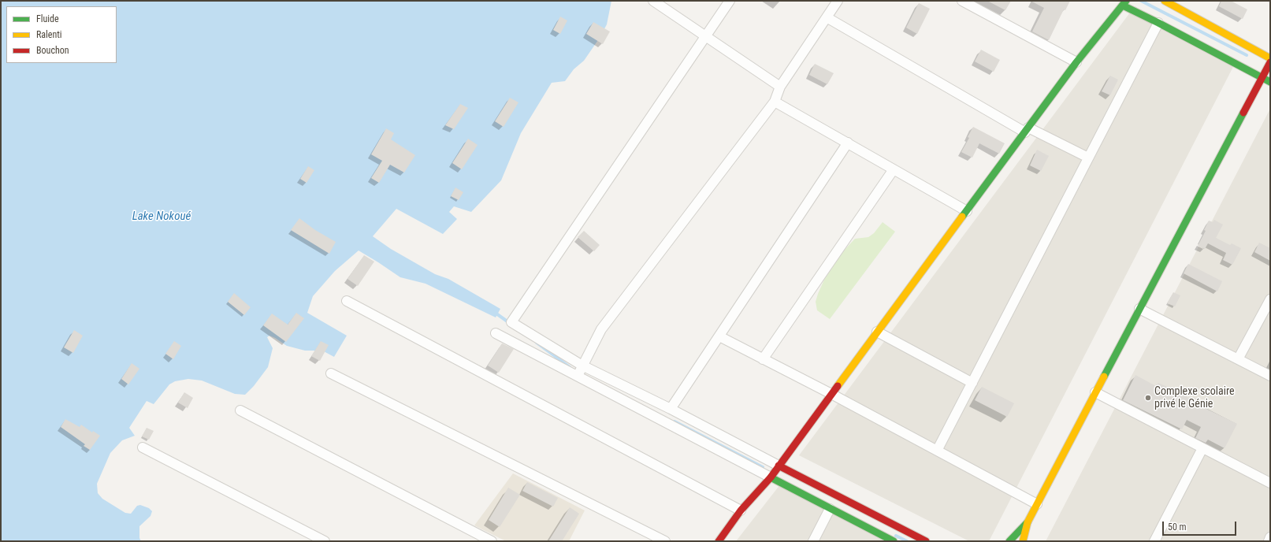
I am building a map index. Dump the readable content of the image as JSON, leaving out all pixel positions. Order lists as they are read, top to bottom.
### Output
{
  "water": ["Lake Nokoué"],
  "places": ["Complexe scolaire privé le Génie"],
  "legend": ["Fluide", "Ralenti", "Bouchon"],
  "scale_bar": "50 m"
}
